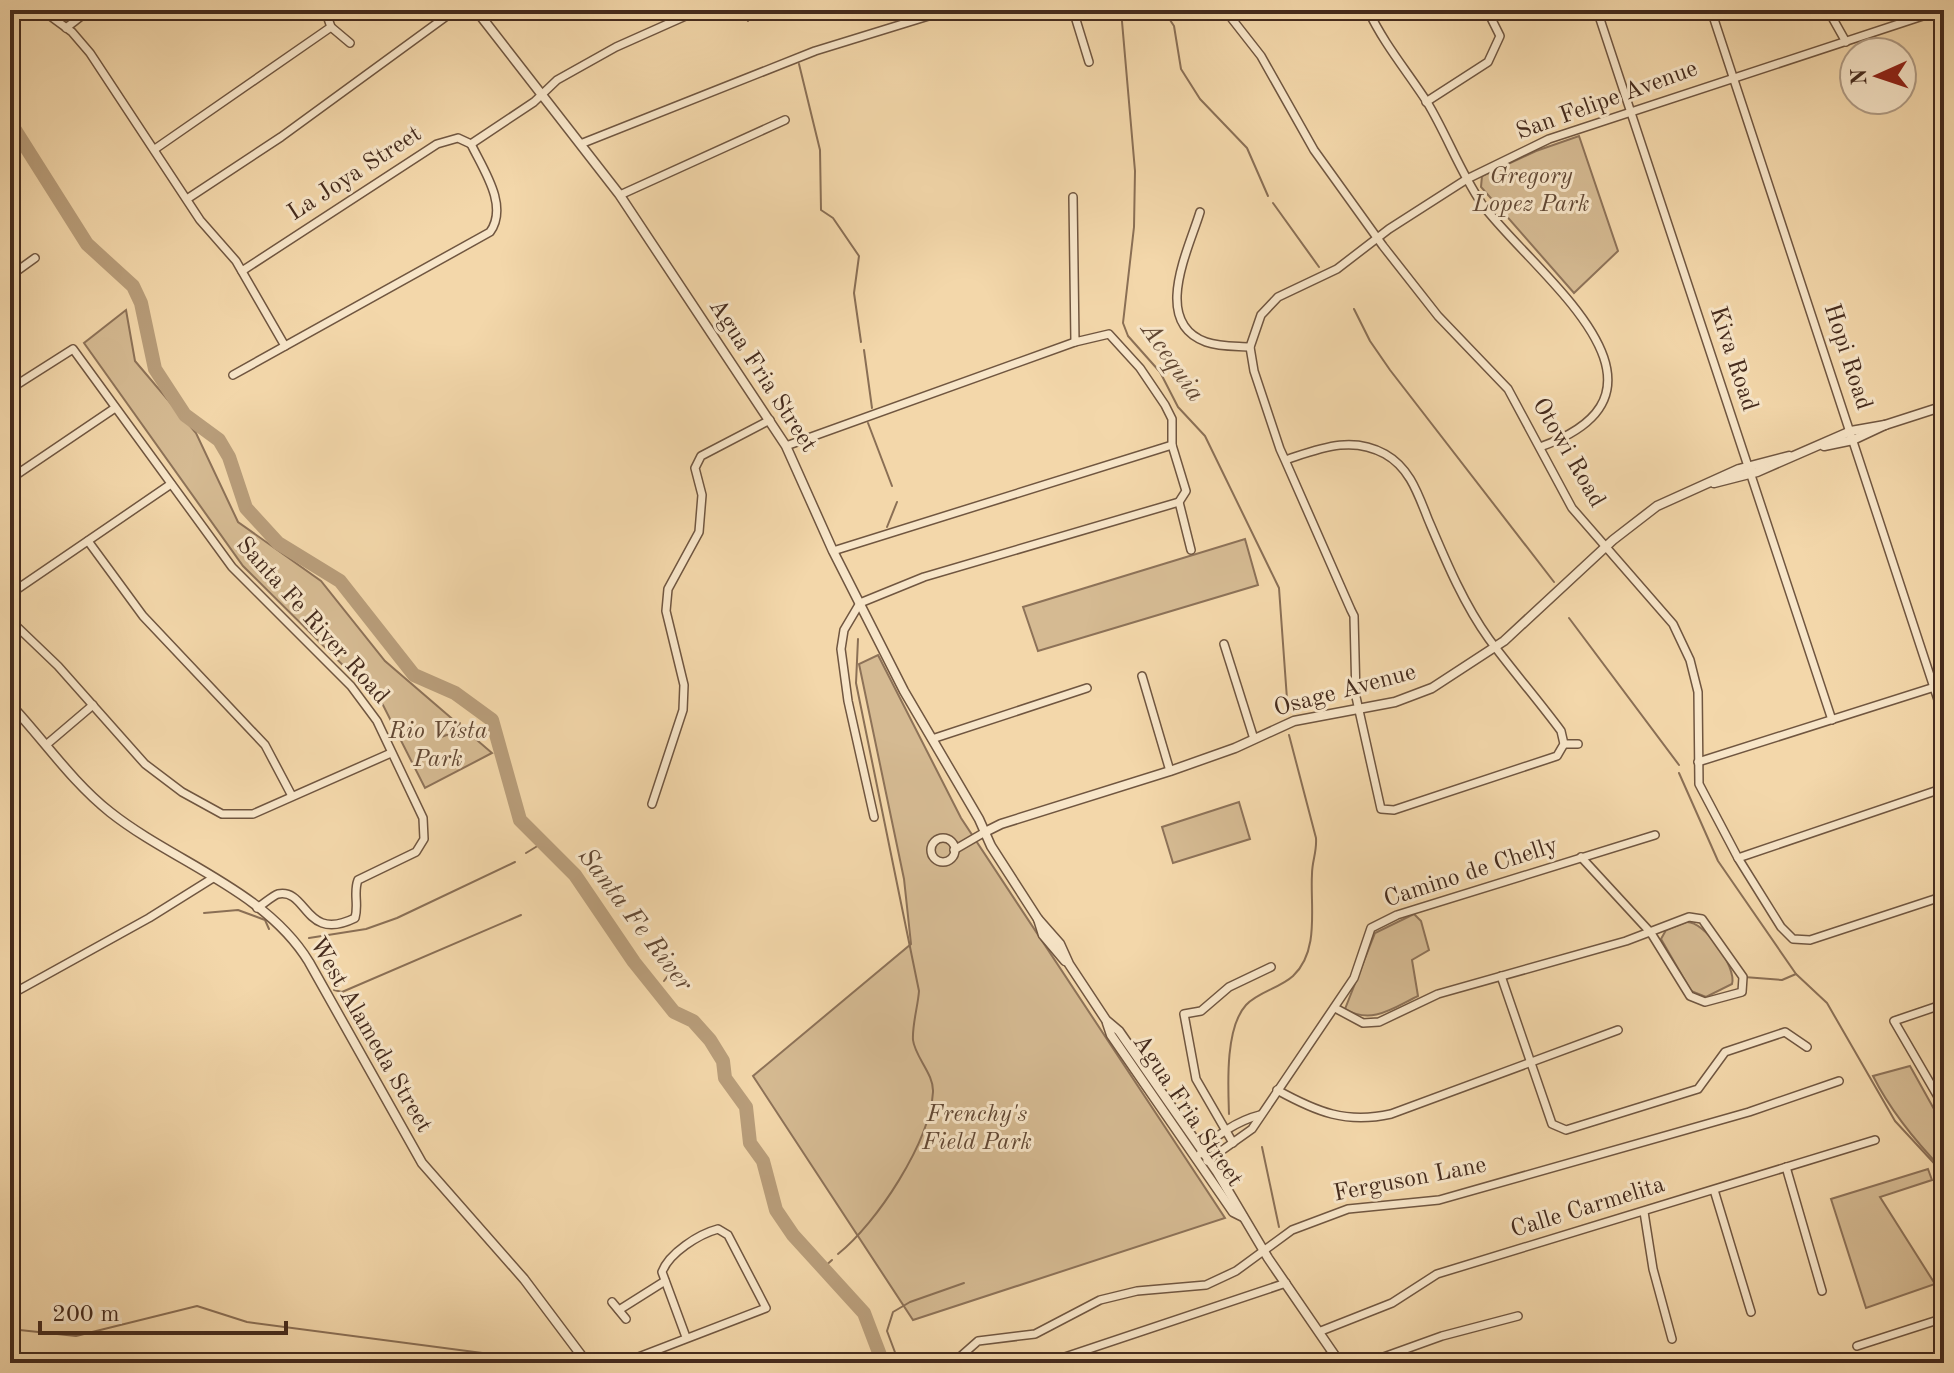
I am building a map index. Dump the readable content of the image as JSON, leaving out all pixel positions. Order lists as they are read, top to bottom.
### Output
{
  "streets": {
    "street": [
      "San Felipe Avenue",
      "La Joya Street",
      "Hopi Road",
      "Kiva Road",
      "Agua Fria Street",
      "Otowi Road",
      "Santa Fe River Road",
      "Osage Avenue",
      "Camino de Chelly",
      "West Alameda Street",
      "Ferguson Lane",
      "Calle Carmelita"
    ]
  },
  "crossings": [
    ["San Felipe Avenue", "Hopi Road"],
    ["San Felipe Avenue", "Kiva Road"],
    ["San Felipe Avenue", "Otowi Road"],
    ["Hopi Road", "Osage Avenue"],
    ["Kiva Road", "Osage Avenue"],
    ["Agua Fria Street", "Osage Avenue"],
    ["Agua Fria Street", "Camino de Chelly"],
    ["Agua Fria Street", "Ferguson Lane"],
    ["Agua Fria Street", "Calle Carmelita"],
    ["Otowi Road", "Osage Avenue"],
    ["Santa Fe River Road", "West Alameda Street"]
  ],
  "water": ["Acequia", "Santa Fe River"],
  "parks": ["Gregory Lopez Park", "Rio Vista Park", "Frenchy's Field Park"],
  "scale_bar": "200 m",
  "north": "left"
}
